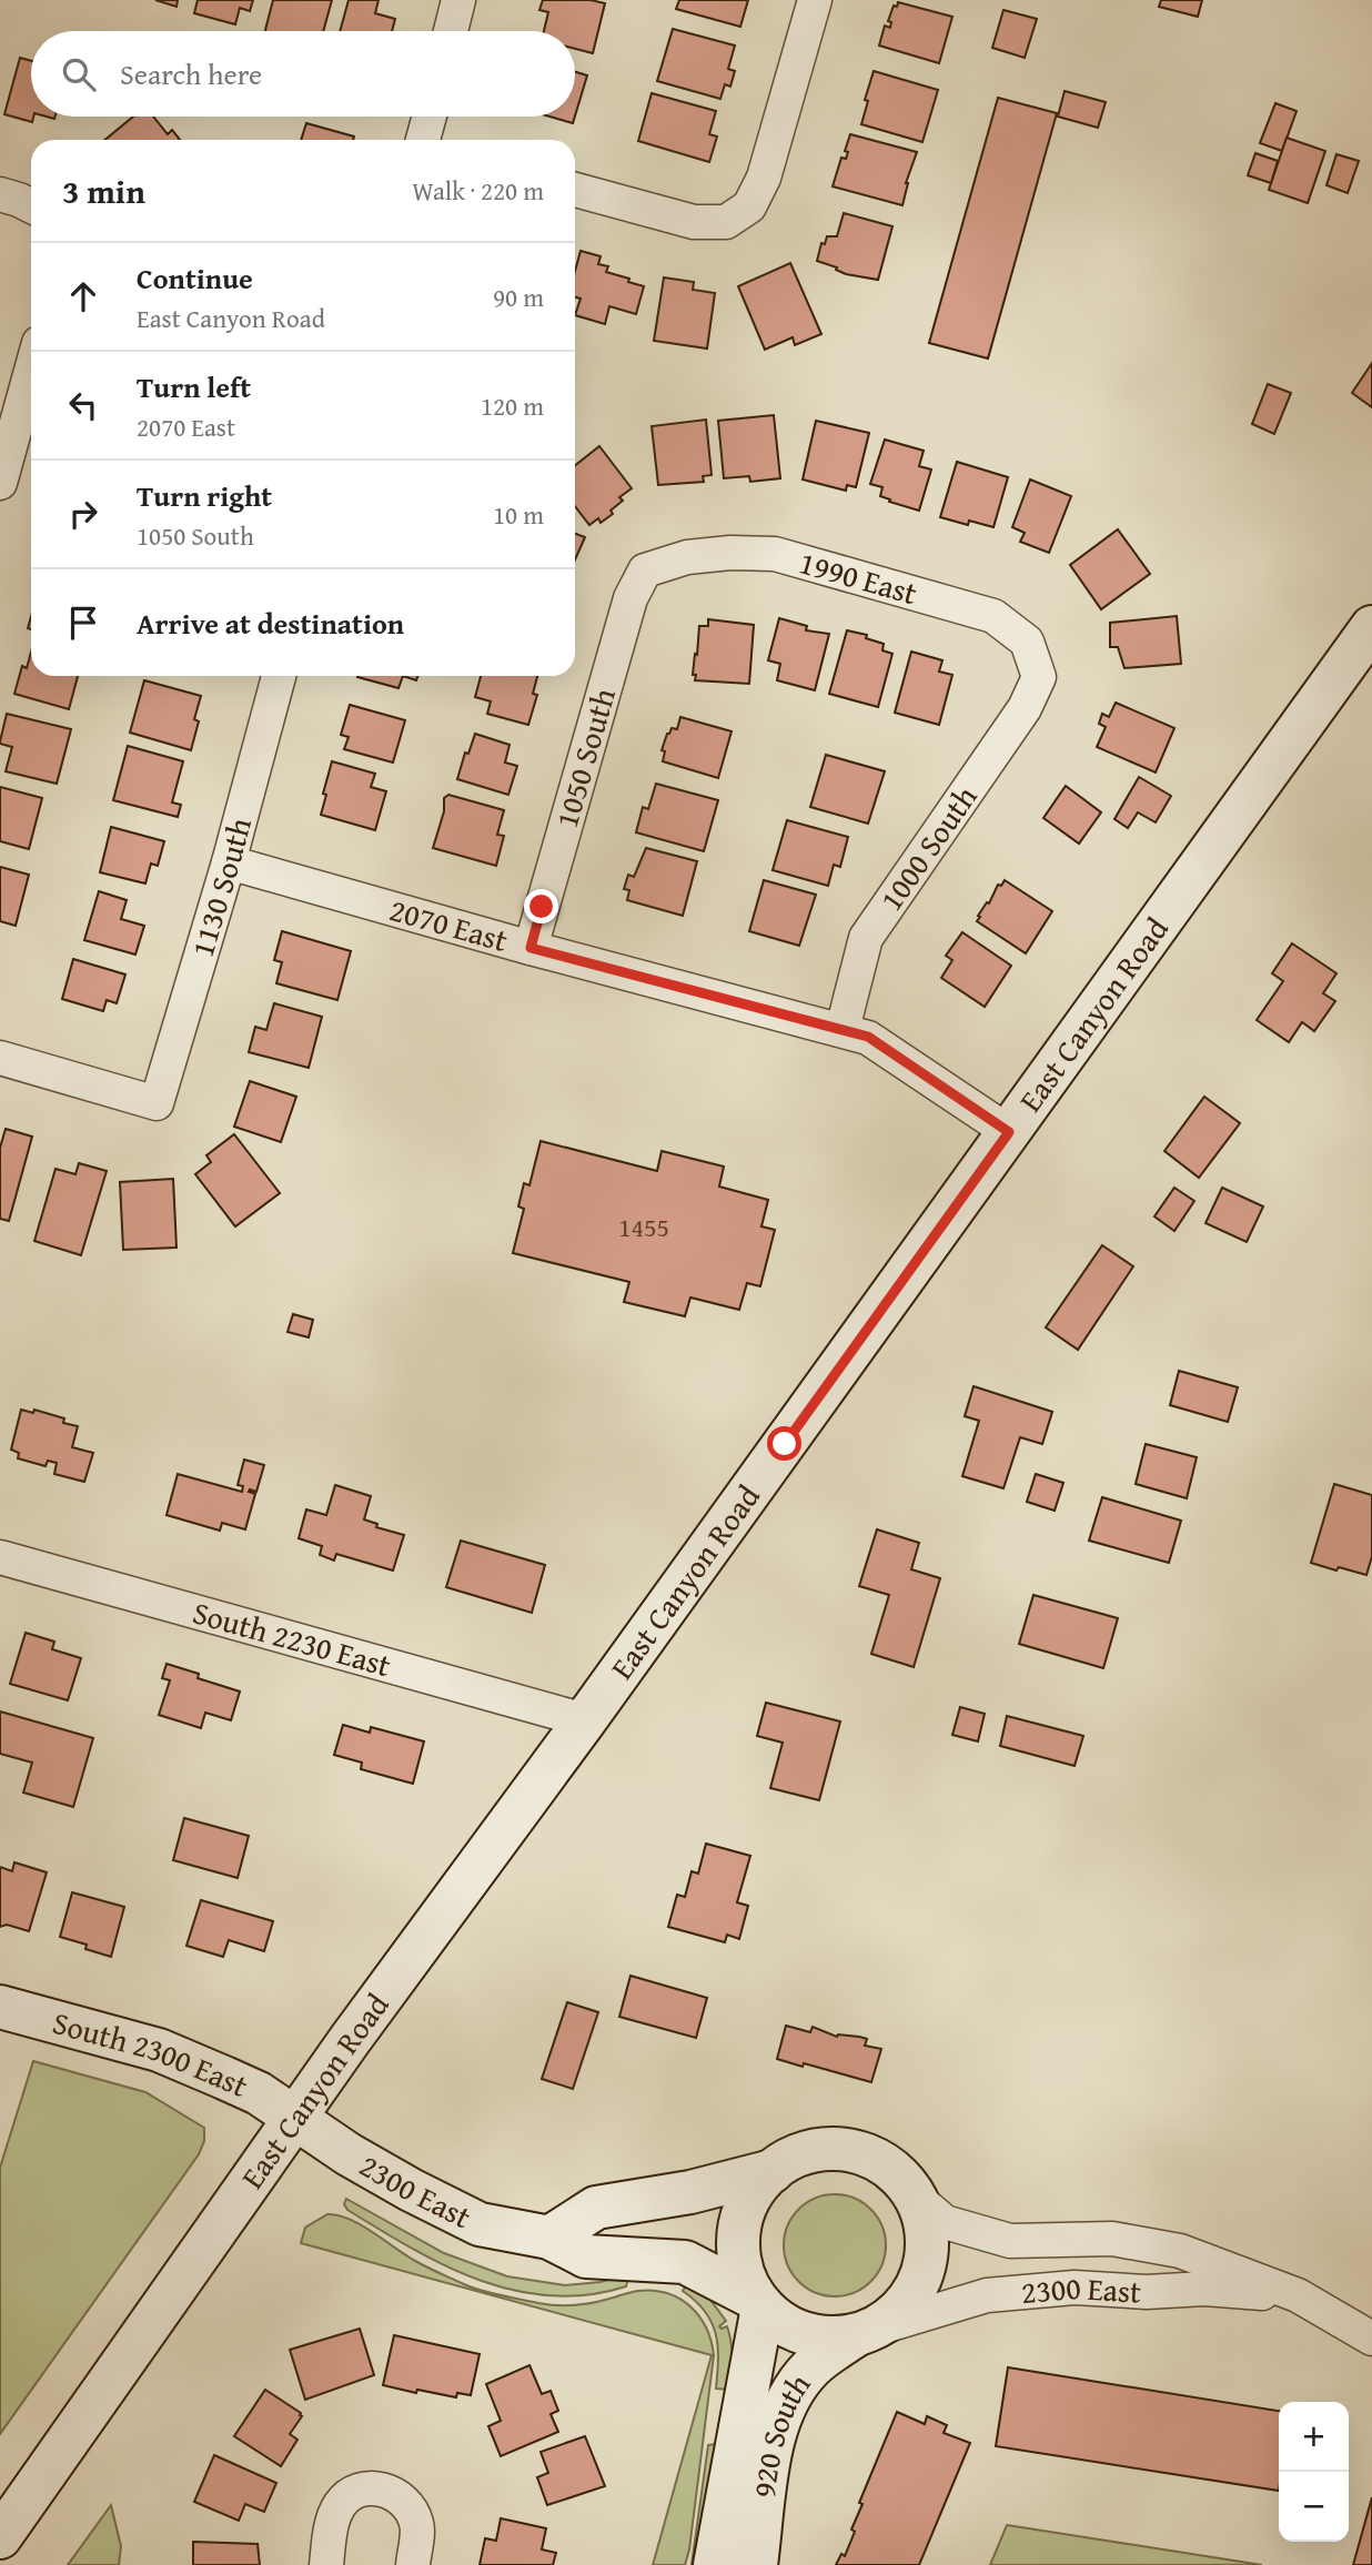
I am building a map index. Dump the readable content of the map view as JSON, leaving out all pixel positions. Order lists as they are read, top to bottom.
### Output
{
  "streets": {
    "main road": [
      "East Canyon Road",
      "South 2300 East",
      "2300 East",
      "920 South"
    ],
    "street": [
      "1990 East",
      "1050 South",
      "1000 South",
      "1130 South",
      "2070 East",
      "South 2230 East"
    ]
  },
  "crossings": [
    ["1990 East", "1050 South"],
    ["1990 East", "1000 South"],
    ["1050 South", "2070 East"],
    ["1000 South", "2070 East"],
    ["1130 South", "2070 East"],
    ["2070 East", "East Canyon Road"],
    ["East Canyon Road", "South 2230 East"],
    ["East Canyon Road", "South 2300 East"],
    ["East Canyon Road", "2300 East"],
    ["South 2300 East", "2300 East"],
    ["2300 East", "920 South"]
  ],
  "house_numbers": ["1455"],
  "page": {
    "search": "Search here",
    "heading": ["3 min", "Walk · 220 m"],
    "list": [
      ["Continue", "East Canyon Road", "90 m"],
      ["Turn left", "2070 East", "120 m"],
      ["Turn right", "1050 South", "10 m"],
      "Arrive at destination"
    ],
    "map_buttons": ["+", "−"]
  }
}
